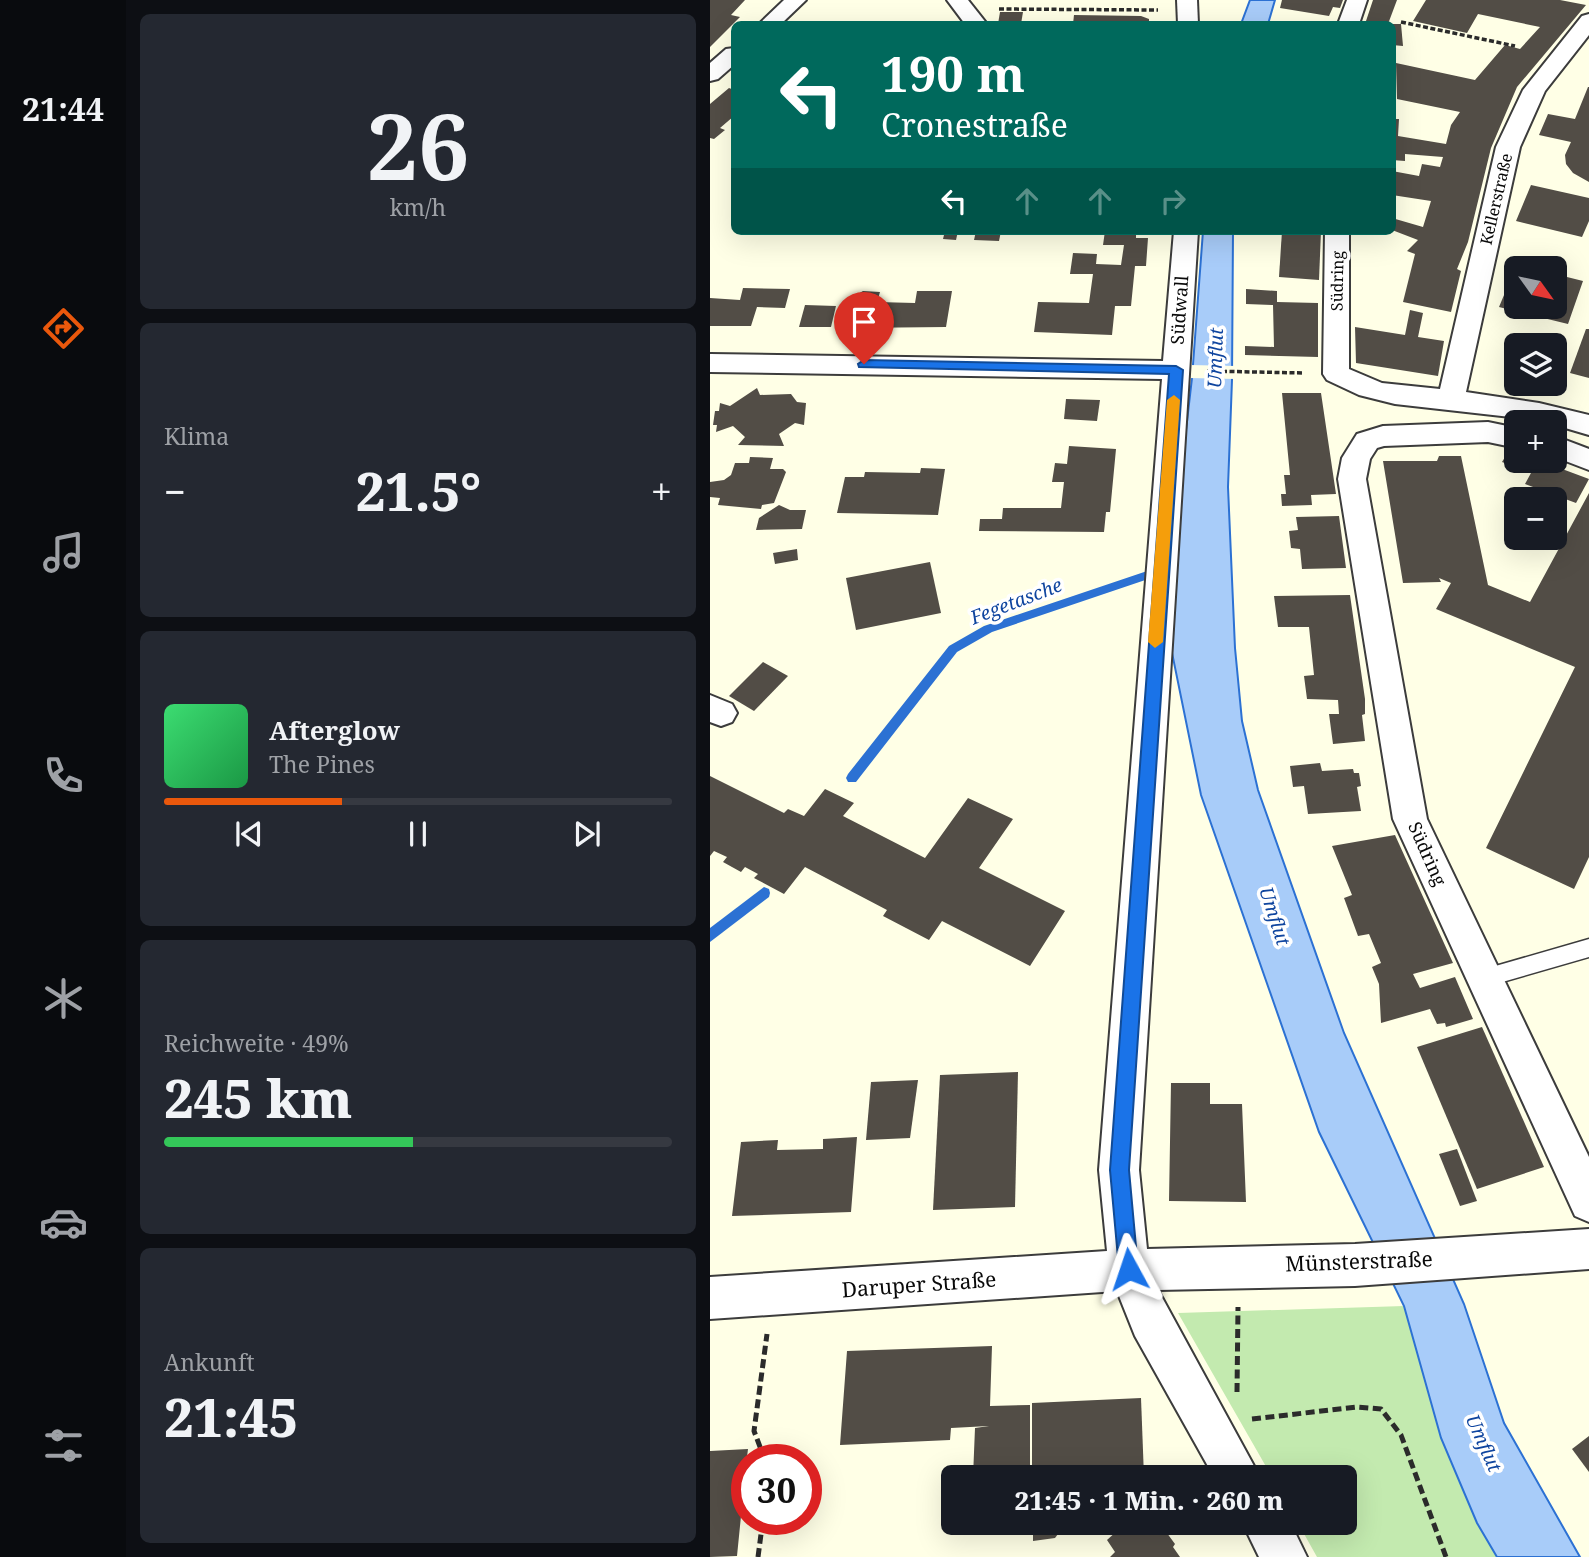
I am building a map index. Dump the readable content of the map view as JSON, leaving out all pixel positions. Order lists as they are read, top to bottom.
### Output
{
  "streets": {
    "street": [
      "Kellerstraße",
      "Südring",
      "Südwall",
      "Münsterstraße",
      "Daruper Straße"
    ]
  },
  "crossings": [
    ["Südwall", "Münsterstraße"],
    ["Südwall", "Daruper Straße"],
    ["Münsterstraße", "Daruper Straße"]
  ],
  "water": ["Umflut", "Fegetasche"],
  "north": "bottom right",
  "page": {
    "tabs": "21:44",
    "tile": [
      ["26", "km/h"],
      "Klima",
      ["Reichweite · 49%", "245 km"],
      ["Ankunft", "21:45"]
    ],
    "turn": ["190 m", "Cronestraße"],
    "map_buttons": ["+", "−"],
    "heat": ["−", "21.5°", "+"],
    "song": ["Afterglow", "The Pines"],
    "limit": "30",
    "trip": "21:45 · 1 Min. · 260 m"
  }
}
